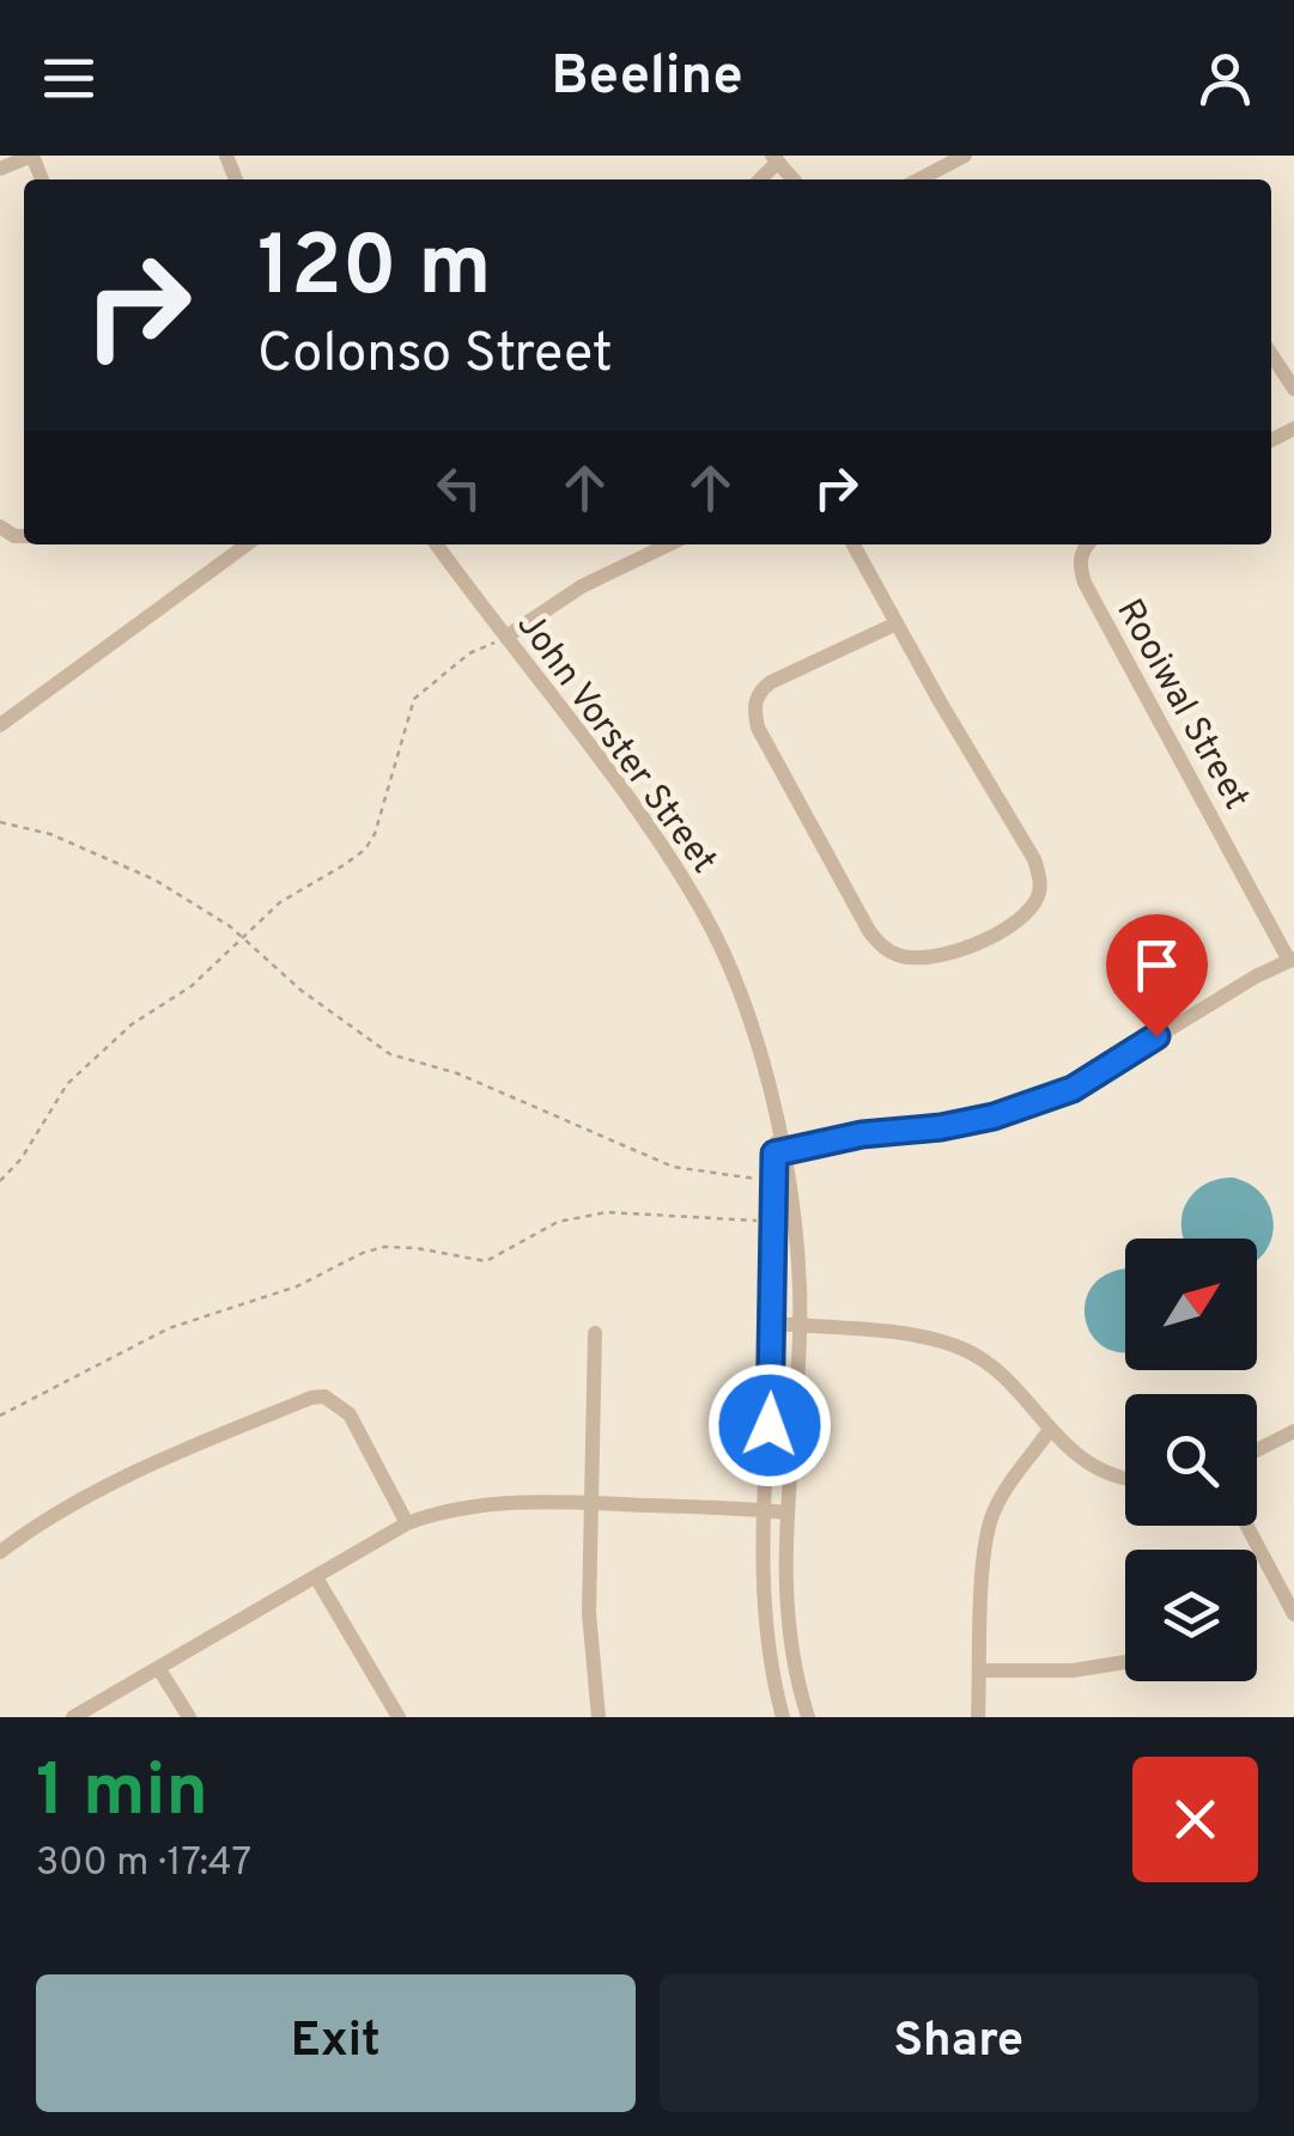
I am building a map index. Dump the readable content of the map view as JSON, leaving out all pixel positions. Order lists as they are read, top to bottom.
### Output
{
  "streets": {
    "street": ["Rooiwal Street", "John Vorster Street"]
  },
  "north": "top right",
  "page": {
    "header": "Beeline",
    "turn": ["120 m", "Colonso Street"],
    "heading": ["1 min", "300 m · 17:47"],
    "buttons": ["Exit", "Share"]
  }
}
